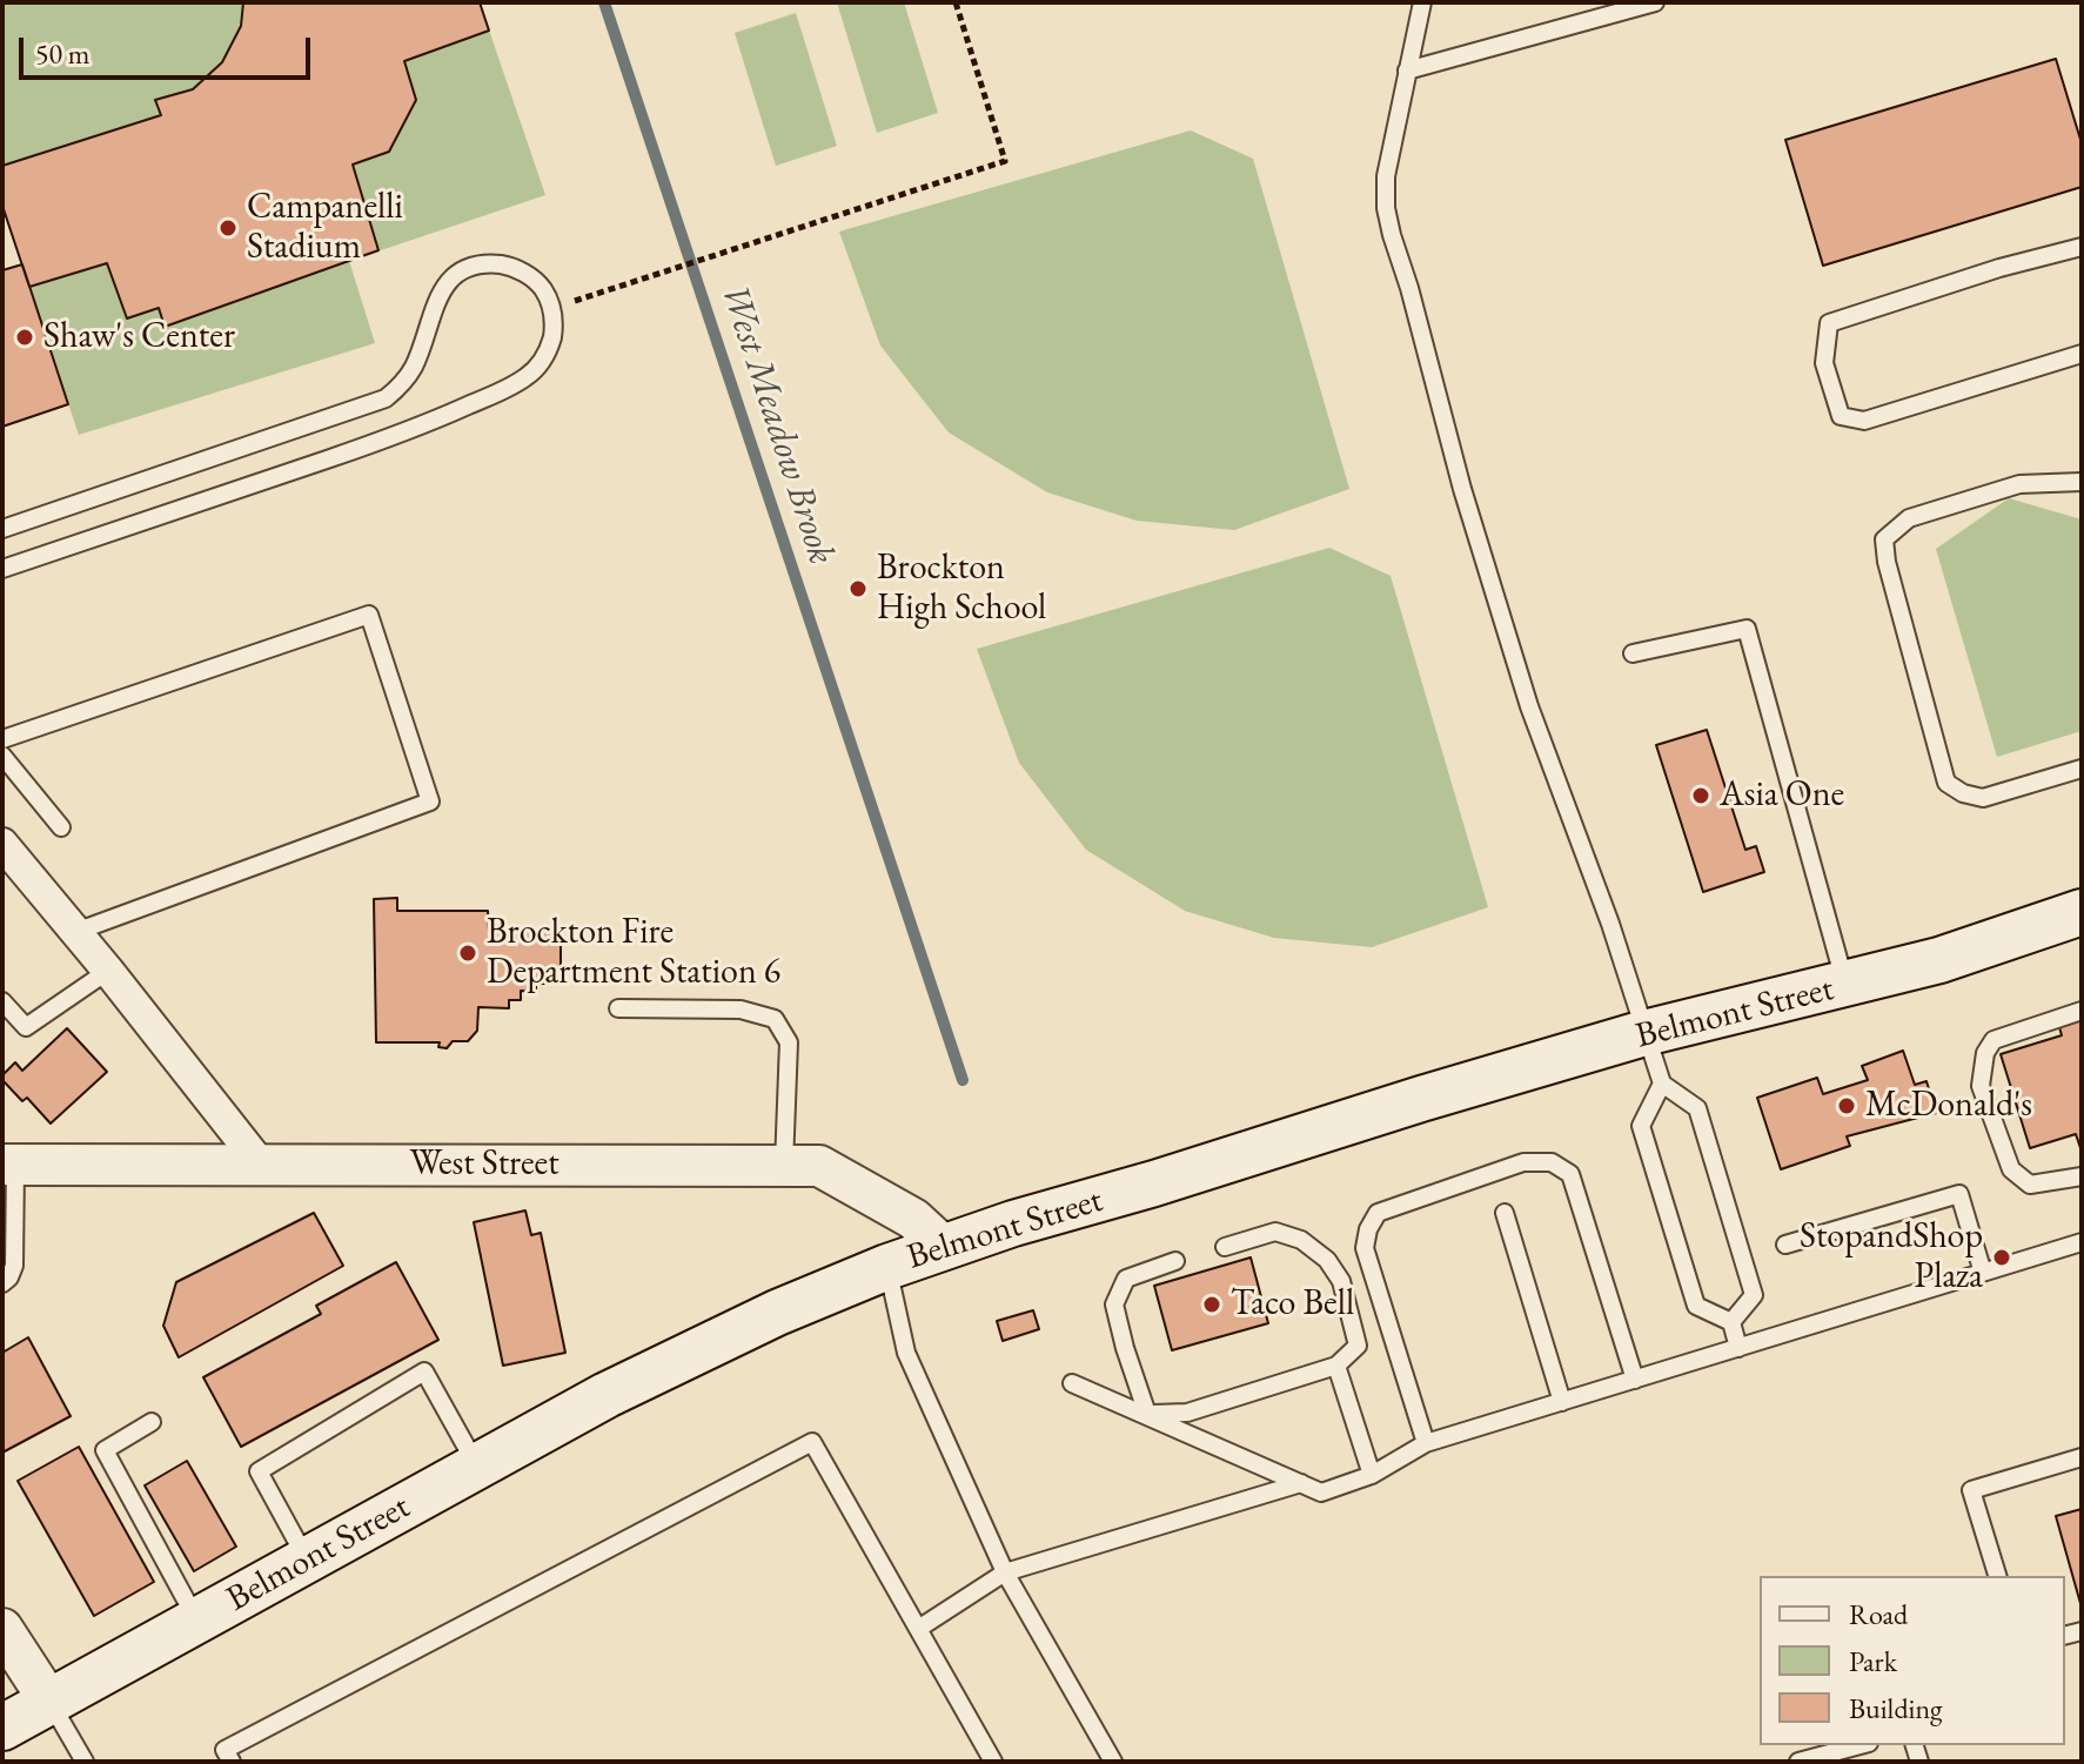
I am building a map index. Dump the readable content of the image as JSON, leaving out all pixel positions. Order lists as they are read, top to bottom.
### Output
{
  "streets": {
    "main road": ["Belmont Street"],
    "street": ["West Street"]
  },
  "crossings": [
    ["Belmont Street", "West Street"]
  ],
  "water": ["West Meadow Brook"],
  "places": [
    "Campanelli Stadium",
    "Shaw's Center",
    "Brockton High School",
    "Asia One",
    "Brockton Fire Department Station 6",
    "McDonald's",
    "StopandShop Plaza",
    "Taco Bell"
  ],
  "legend": ["Road", "Park", "Building"],
  "scale_bar": "50 m"
}
